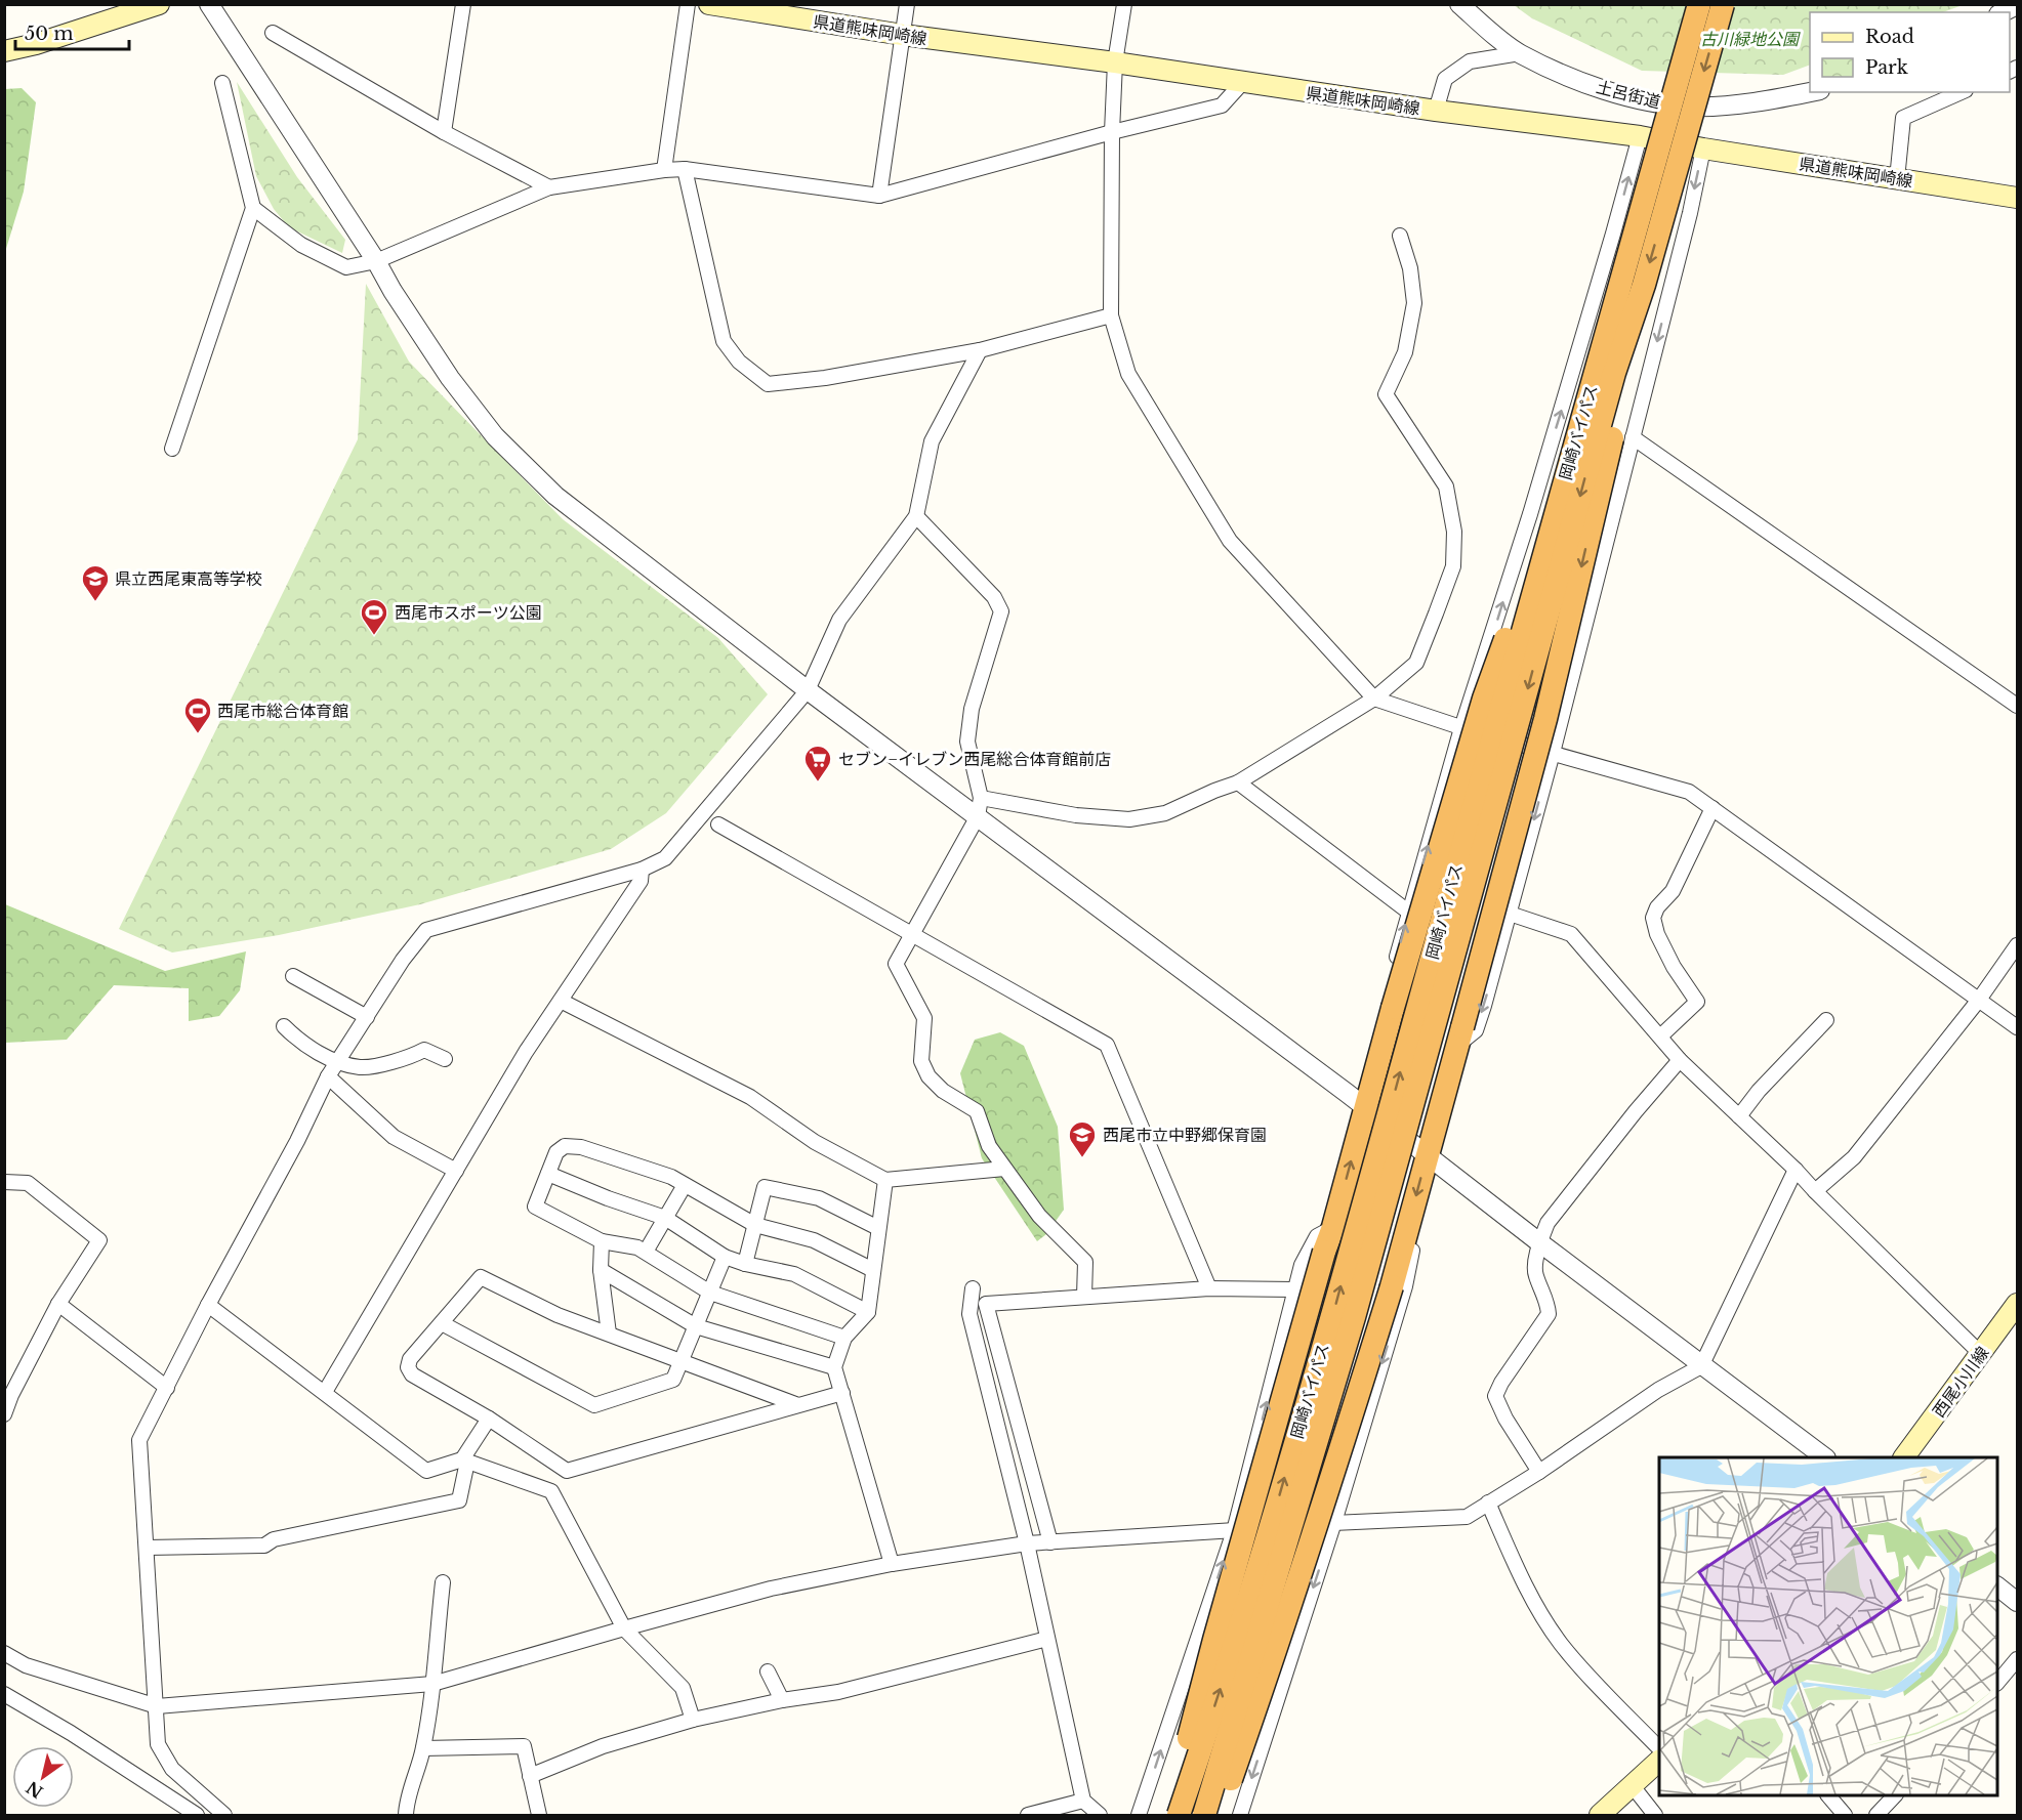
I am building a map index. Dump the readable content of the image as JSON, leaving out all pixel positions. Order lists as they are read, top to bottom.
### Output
{
  "streets": {
    "highway": ["岡崎バイパス"],
    "main road": ["県道熊味岡崎線", "西尾小川線"],
    "street": ["土呂街道"]
  },
  "parks": ["古川緑地公園"],
  "places": {
    "school or university": ["県立西尾東高等学校", "西尾市立中野郷保育園"],
    "sports": ["西尾市スポーツ公園", "西尾市総合体育館"],
    "supermarket": ["セブン−イレブン西尾総合体育館前店"]
  },
  "legend": ["Road", "Park"],
  "scale_bar": "50 m",
  "north": "bottom left"
}
